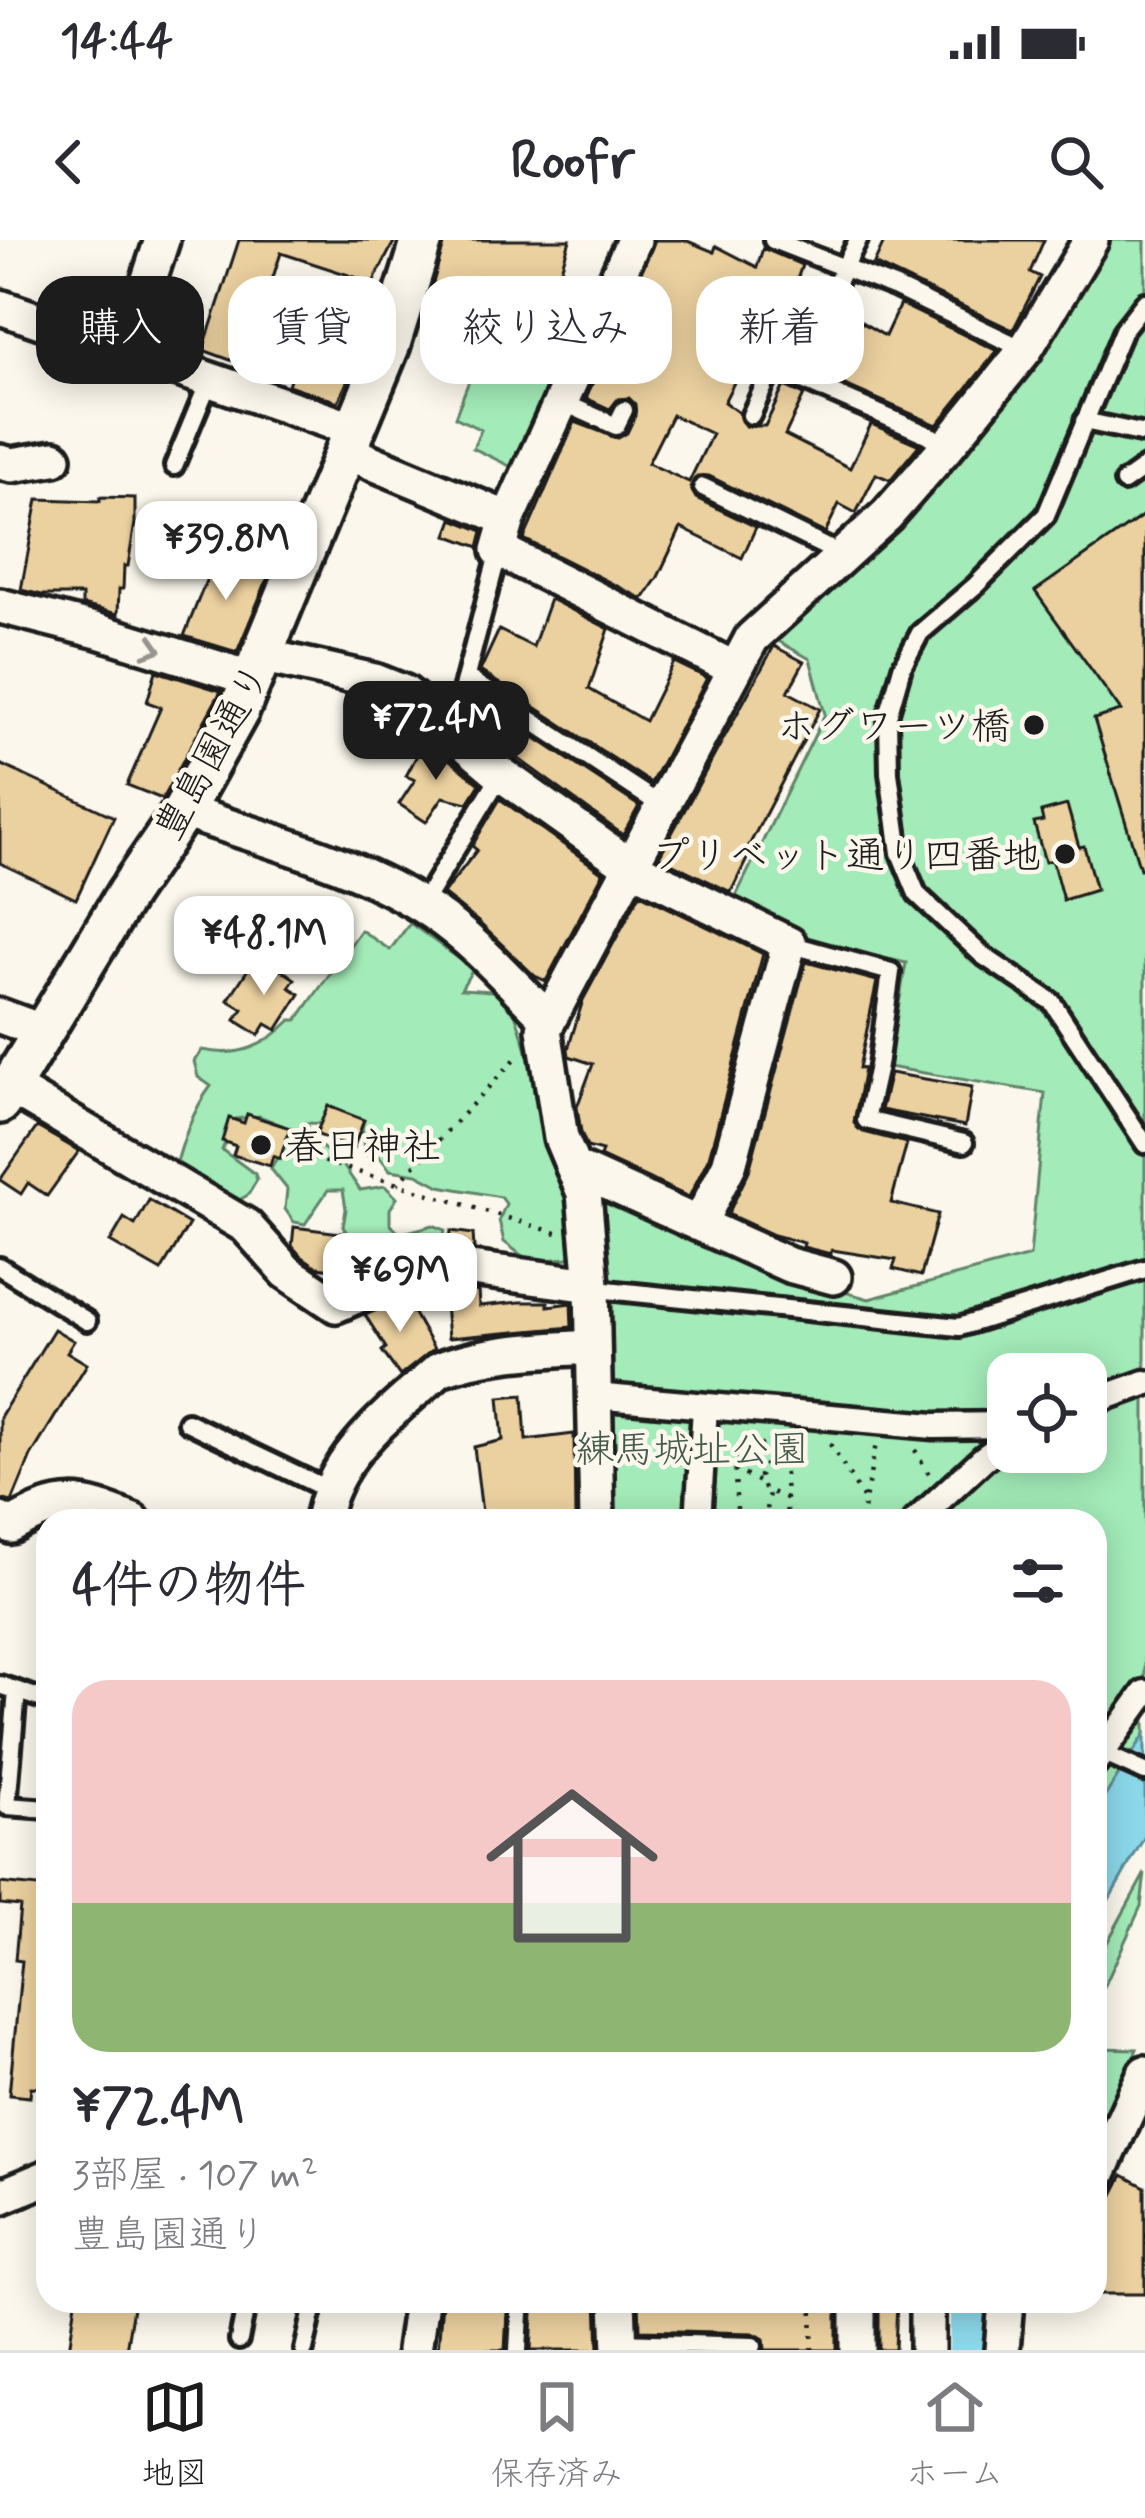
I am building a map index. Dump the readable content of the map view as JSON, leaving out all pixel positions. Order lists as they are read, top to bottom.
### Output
{
  "streets": {
    "street": ["豊島園通り"]
  },
  "parks": ["練馬城址公園"],
  "places": ["ホグワーツ橋", "プリベット通り四番地", "春日神社"],
  "page": {
    "status": "14:44",
    "header": "Roofr",
    "chip": [
      "購入",
      "賃貸",
      "絞り込み",
      "新着"
    ],
    "price": [
      "¥39.8M",
      "¥72.4M",
      "¥48.1M",
      "¥69M"
    ],
    "heading": "4件の物件",
    "list": [
      {
        "name": "¥72.4M",
        "note": "3部屋 · 107 m² · 豊島園通り"
      }
    ],
    "tabs": ["地図", "保存済み", "ホーム"]
  }
}
